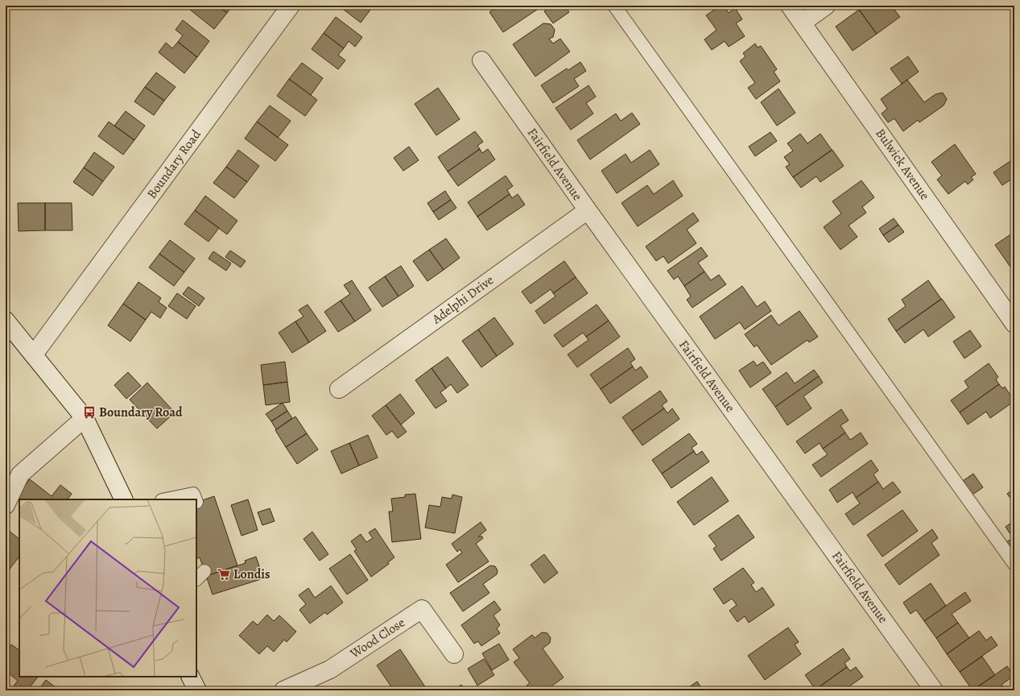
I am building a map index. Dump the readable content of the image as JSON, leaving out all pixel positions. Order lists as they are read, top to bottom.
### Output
{
  "streets": {
    "street": [
      "Boundary Road",
      "Fairfield Avenue",
      "Bulwick Avenue",
      "Adelphi Drive",
      "Wood Close"
    ]
  },
  "crossings": [
    ["Fairfield Avenue", "Adelphi Drive"]
  ],
  "places": {
    "bus stop": ["Boundary Road"],
    "supermarket": ["Londis"]
  }
}
